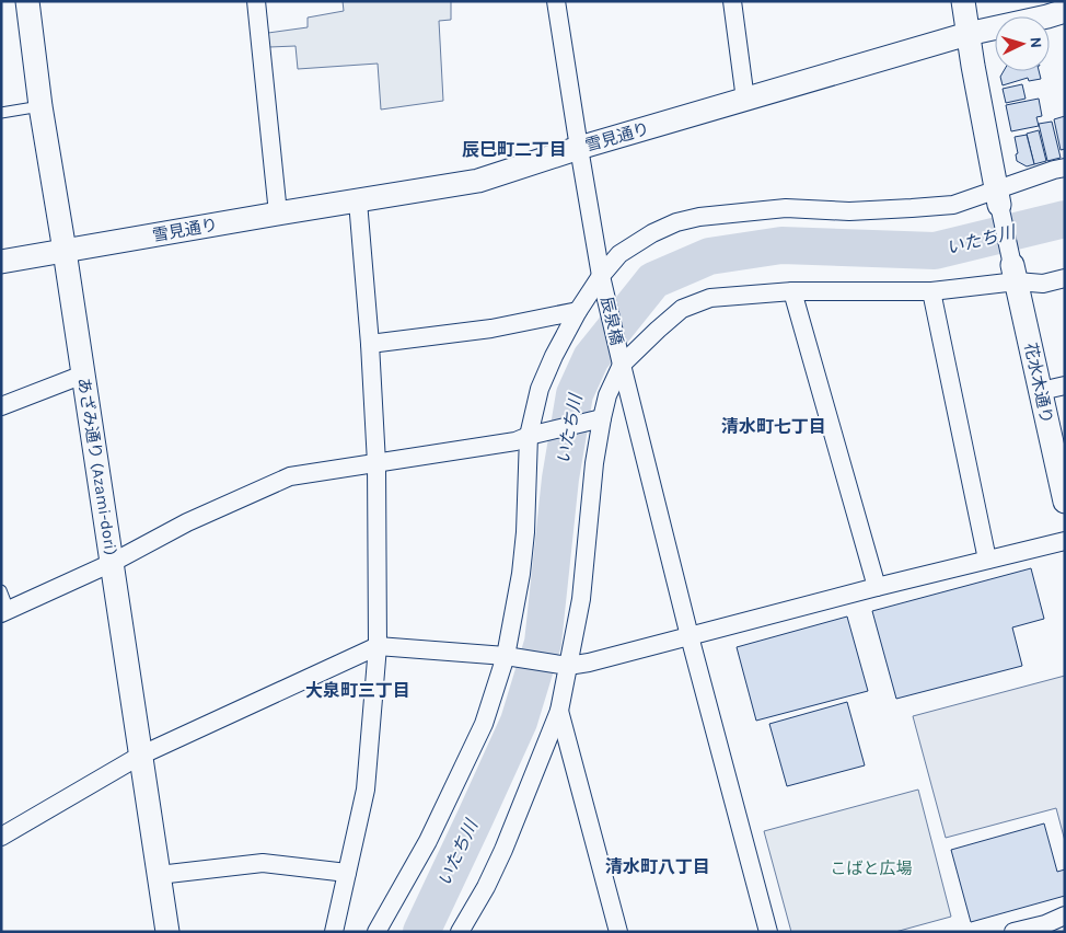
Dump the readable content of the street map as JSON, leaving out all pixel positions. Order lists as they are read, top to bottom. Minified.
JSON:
{"streets":{"street":["雪見通り","辰泉橋","花水木通り","あざみ通り (Azami-dori)"]},"crossings":[["雪見通り","辰泉橋"],["雪見通り","あざみ通り (Azami-dori)"]],"districts":["辰巳町二丁目","清水町七丁目","大泉町三丁目","清水町八丁目"],"water":["いたち川"],"parks":["こばと広場"],"north":"right"}
